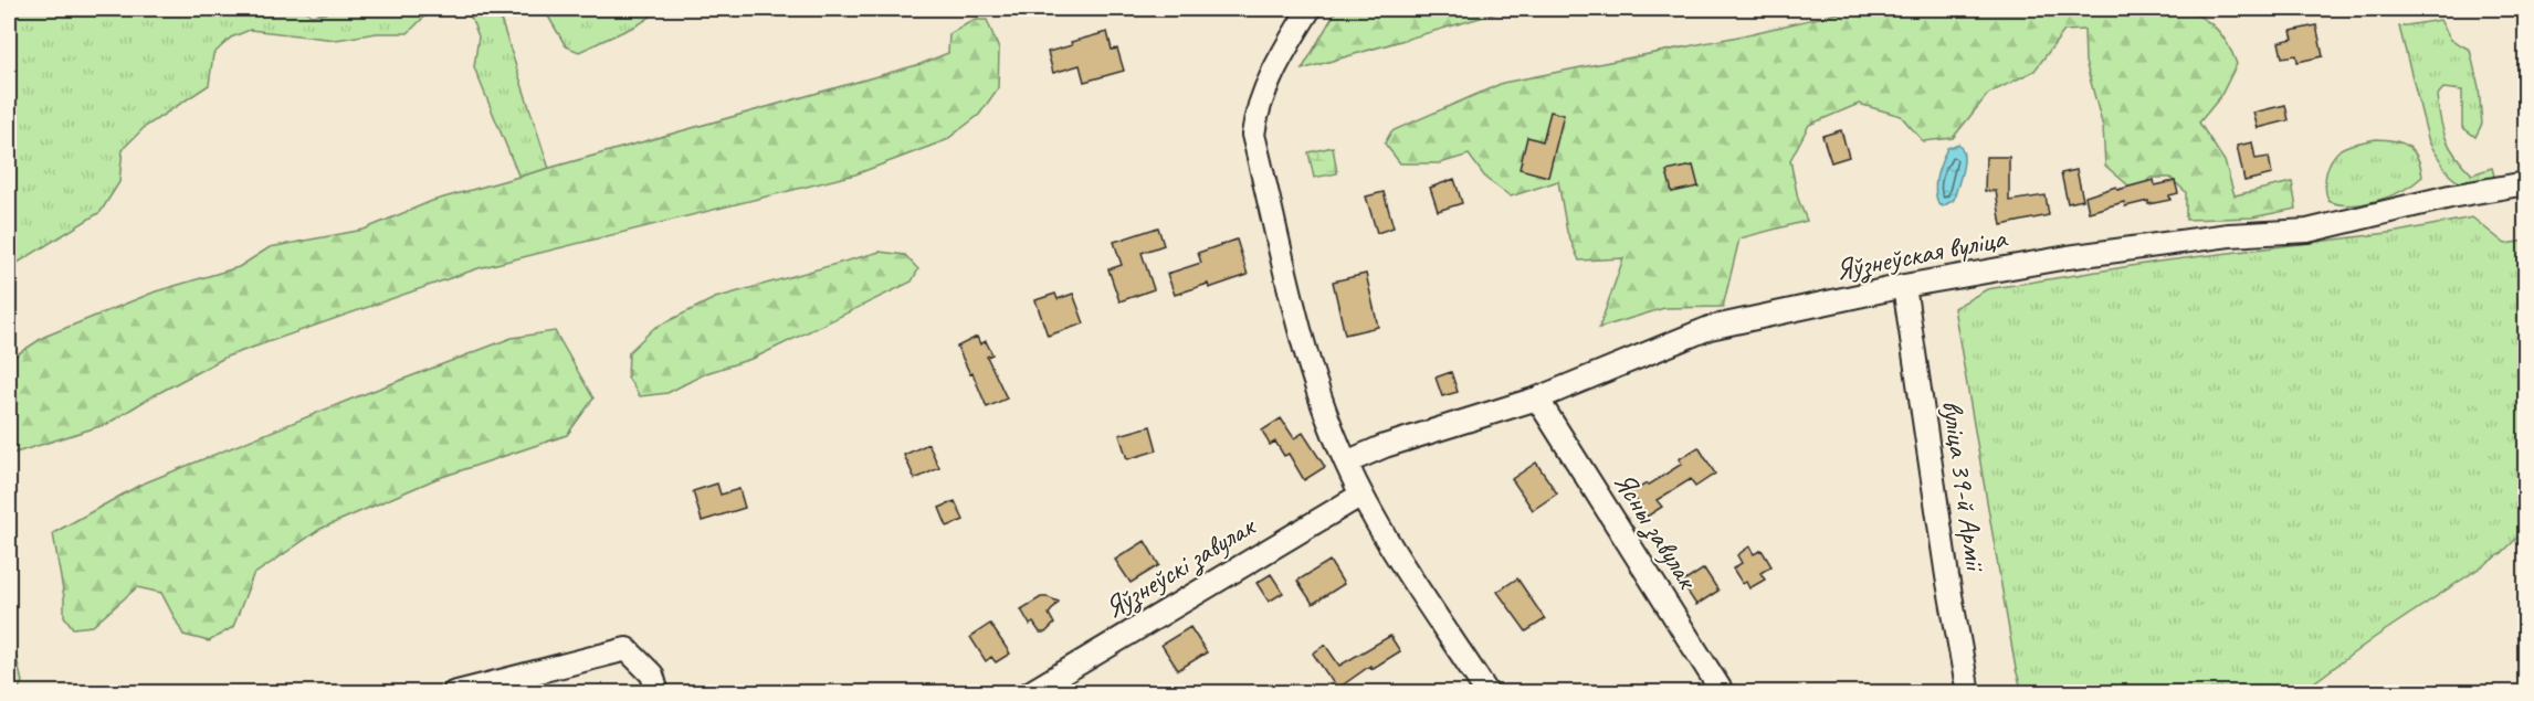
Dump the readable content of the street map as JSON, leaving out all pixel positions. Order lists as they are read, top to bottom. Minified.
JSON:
{"streets":{"street":["Яўзнеўская вуліца","вуліца 39-й Арміі","Ясны завулак","Яўзнеўскі завулак"]},"crossings":[["Яўзнеўская вуліца","вуліца 39-й Арміі"],["Яўзнеўская вуліца","Ясны завулак"]]}
